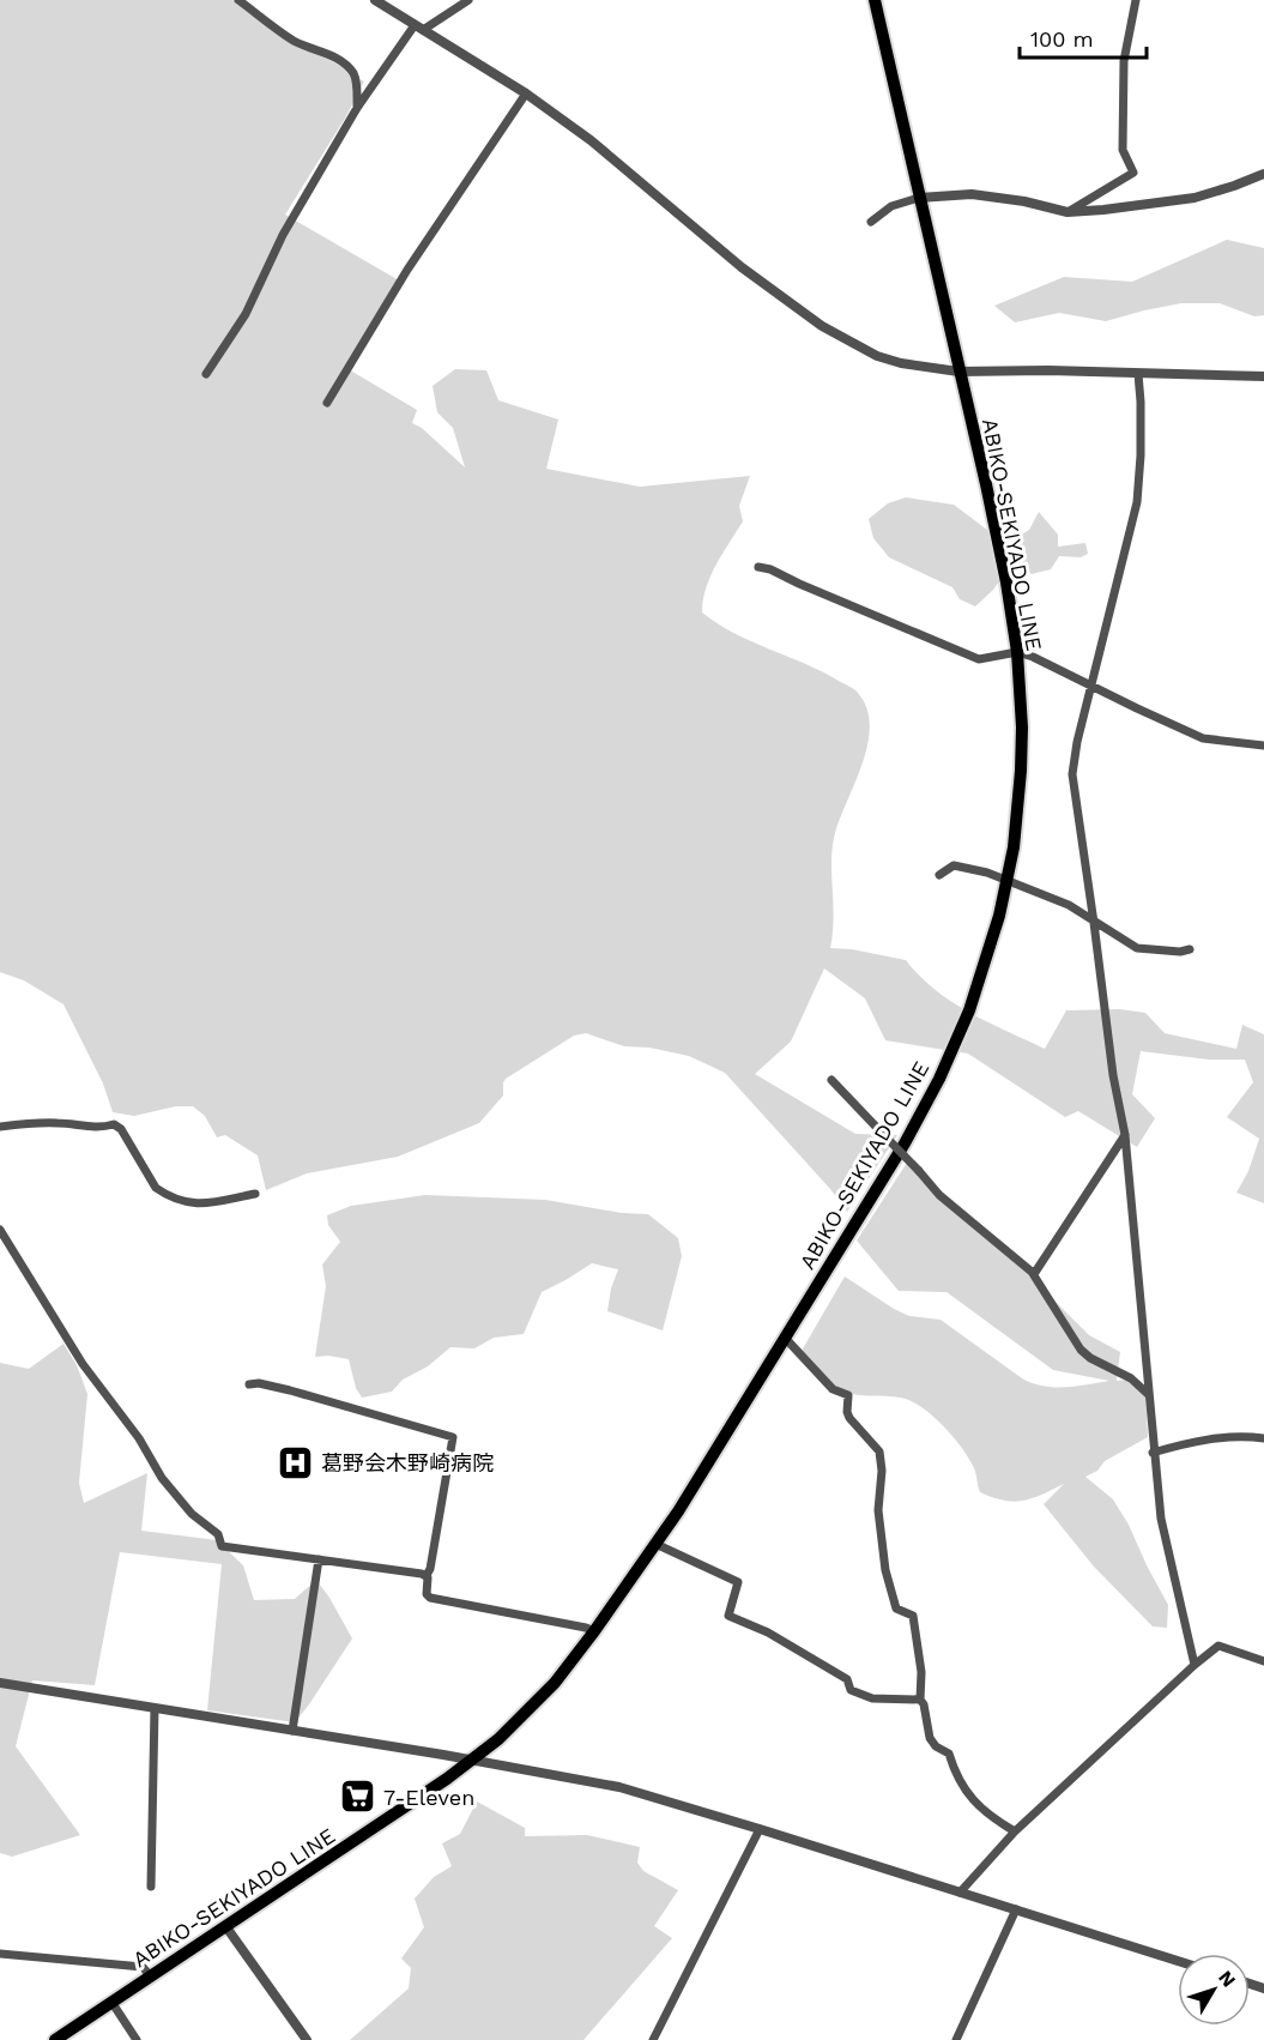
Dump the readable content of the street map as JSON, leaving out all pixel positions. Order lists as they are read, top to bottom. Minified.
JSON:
{"streets":{"main road":["ABIKO-SEKIYADO LINE"]},"places":{"hospital":["葛野会木野崎病院"],"supermarket":["7-Eleven"]},"scale_bar":"100 m","north":"top right"}
